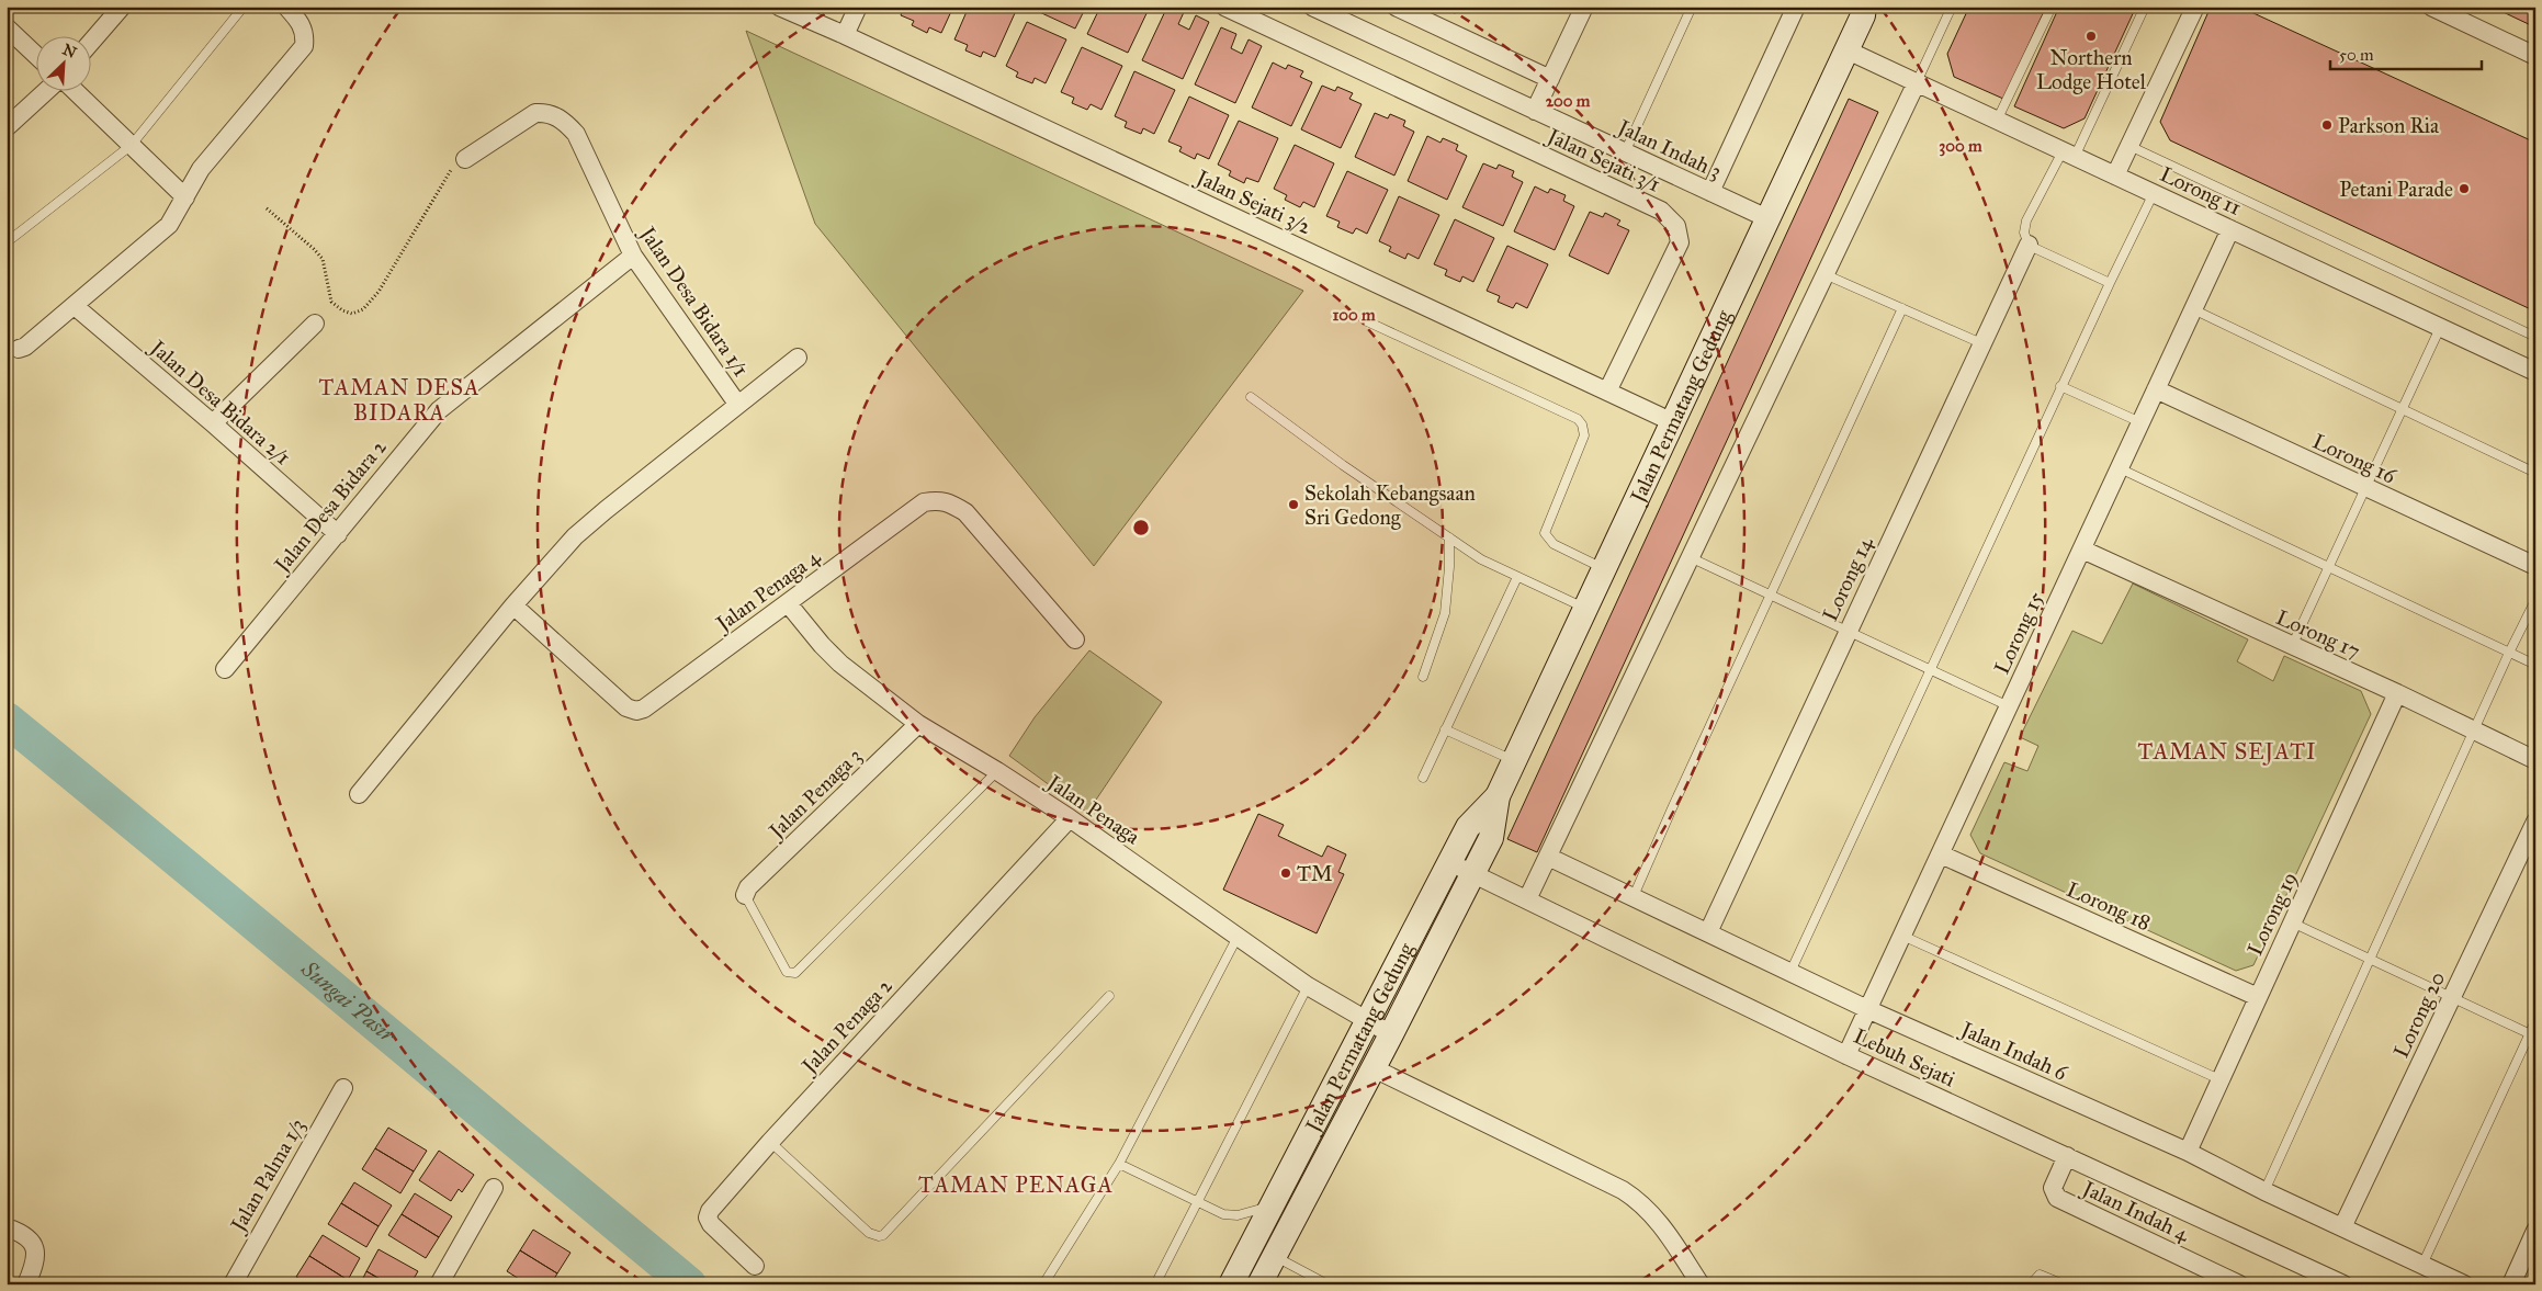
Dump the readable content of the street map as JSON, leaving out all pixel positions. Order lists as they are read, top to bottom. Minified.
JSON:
{"streets":{"main road":["Jalan Permatang Gedung"],"street":["Jalan Indah 3","Jalan Sejati 3/1","Lorong 11","Jalan Sejati 3/2","Jalan Desa Bidara 1/1","Jalan Desa Bidara 2/1","Lorong 16","Jalan Desa Bidara 2","Lorong 14","Jalan Penaga 4","Lorong 15","Lorong 17","Jalan Penaga 3","Jalan Penaga","Lorong 18","Lorong 19","Lorong 20","Jalan Penaga 2","Jalan Indah 6","Lebuh Sejati","Jalan Palma 1/3","Jalan Indah 4"]},"crossings":[["Jalan Indah 3","Jalan Permatang Gedung"],["Jalan Sejati 3/1","Jalan Sejati 3/2"],["Lorong 11","Jalan Permatang Gedung"],["Lorong 11","Lorong 15"],["Jalan Sejati 3/2","Jalan Permatang Gedung"],["Jalan Desa Bidara 1/1","Jalan Desa Bidara 2"],["Jalan Desa Bidara 2/1","Jalan Desa Bidara 2"],["Jalan Permatang Gedung","Jalan Penaga"],["Jalan Permatang Gedung","Lebuh Sejati"],["Lorong 16","Lorong 15"],["Lorong 14","Jalan Indah 6"],["Jalan Penaga 4","Jalan Penaga"],["Lorong 15","Lorong 17"],["Lorong 15","Lorong 18"],["Lorong 15","Jalan Indah 6"],["Lorong 15","Lebuh Sejati"],["Lorong 17","Lorong 19"],["Jalan Penaga 3","Jalan Penaga"],["Jalan Penaga","Jalan Penaga 2"],["Lorong 18","Lorong 19"],["Lorong 19","Jalan Indah 6"],["Lorong 20","Jalan Indah 6"],["Lebuh Sejati","Jalan Indah 4"]],"districts":["TAMAN DESA BIDARA","TAMAN SEJATI","TAMAN PENAGA"],"water":["Sungai Pasir"],"places":["Northern Lodge Hotel","Parkson Ria","Petani Parade","Sekolah Kebangsaan Sri Gedong","TM"],"scale_bar":"50 m","north":"top right","rings":["200 m","300 m","100 m"]}
